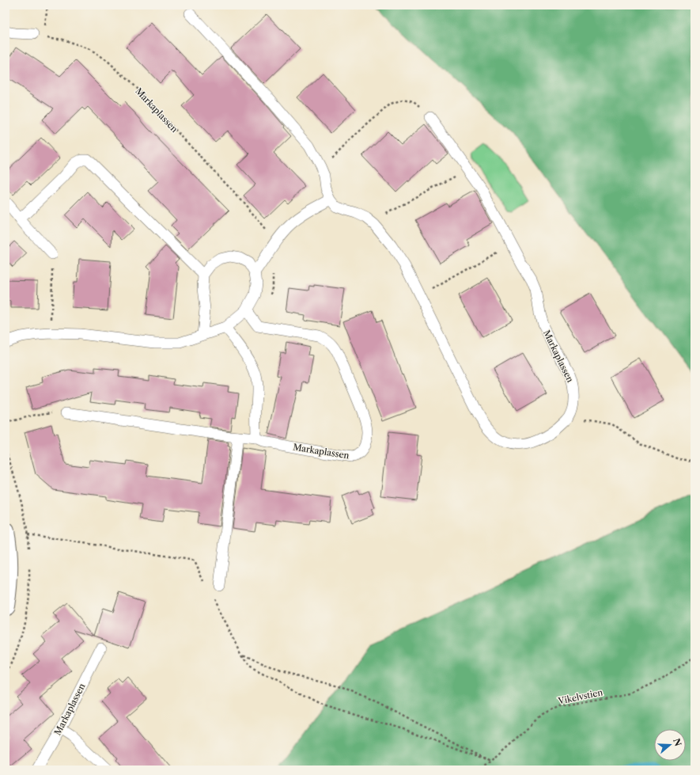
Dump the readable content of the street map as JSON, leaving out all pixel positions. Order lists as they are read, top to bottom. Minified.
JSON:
{"streets":{"lane":["Markaplassen"],"path":["Vikelvstien"]},"north":"right"}
